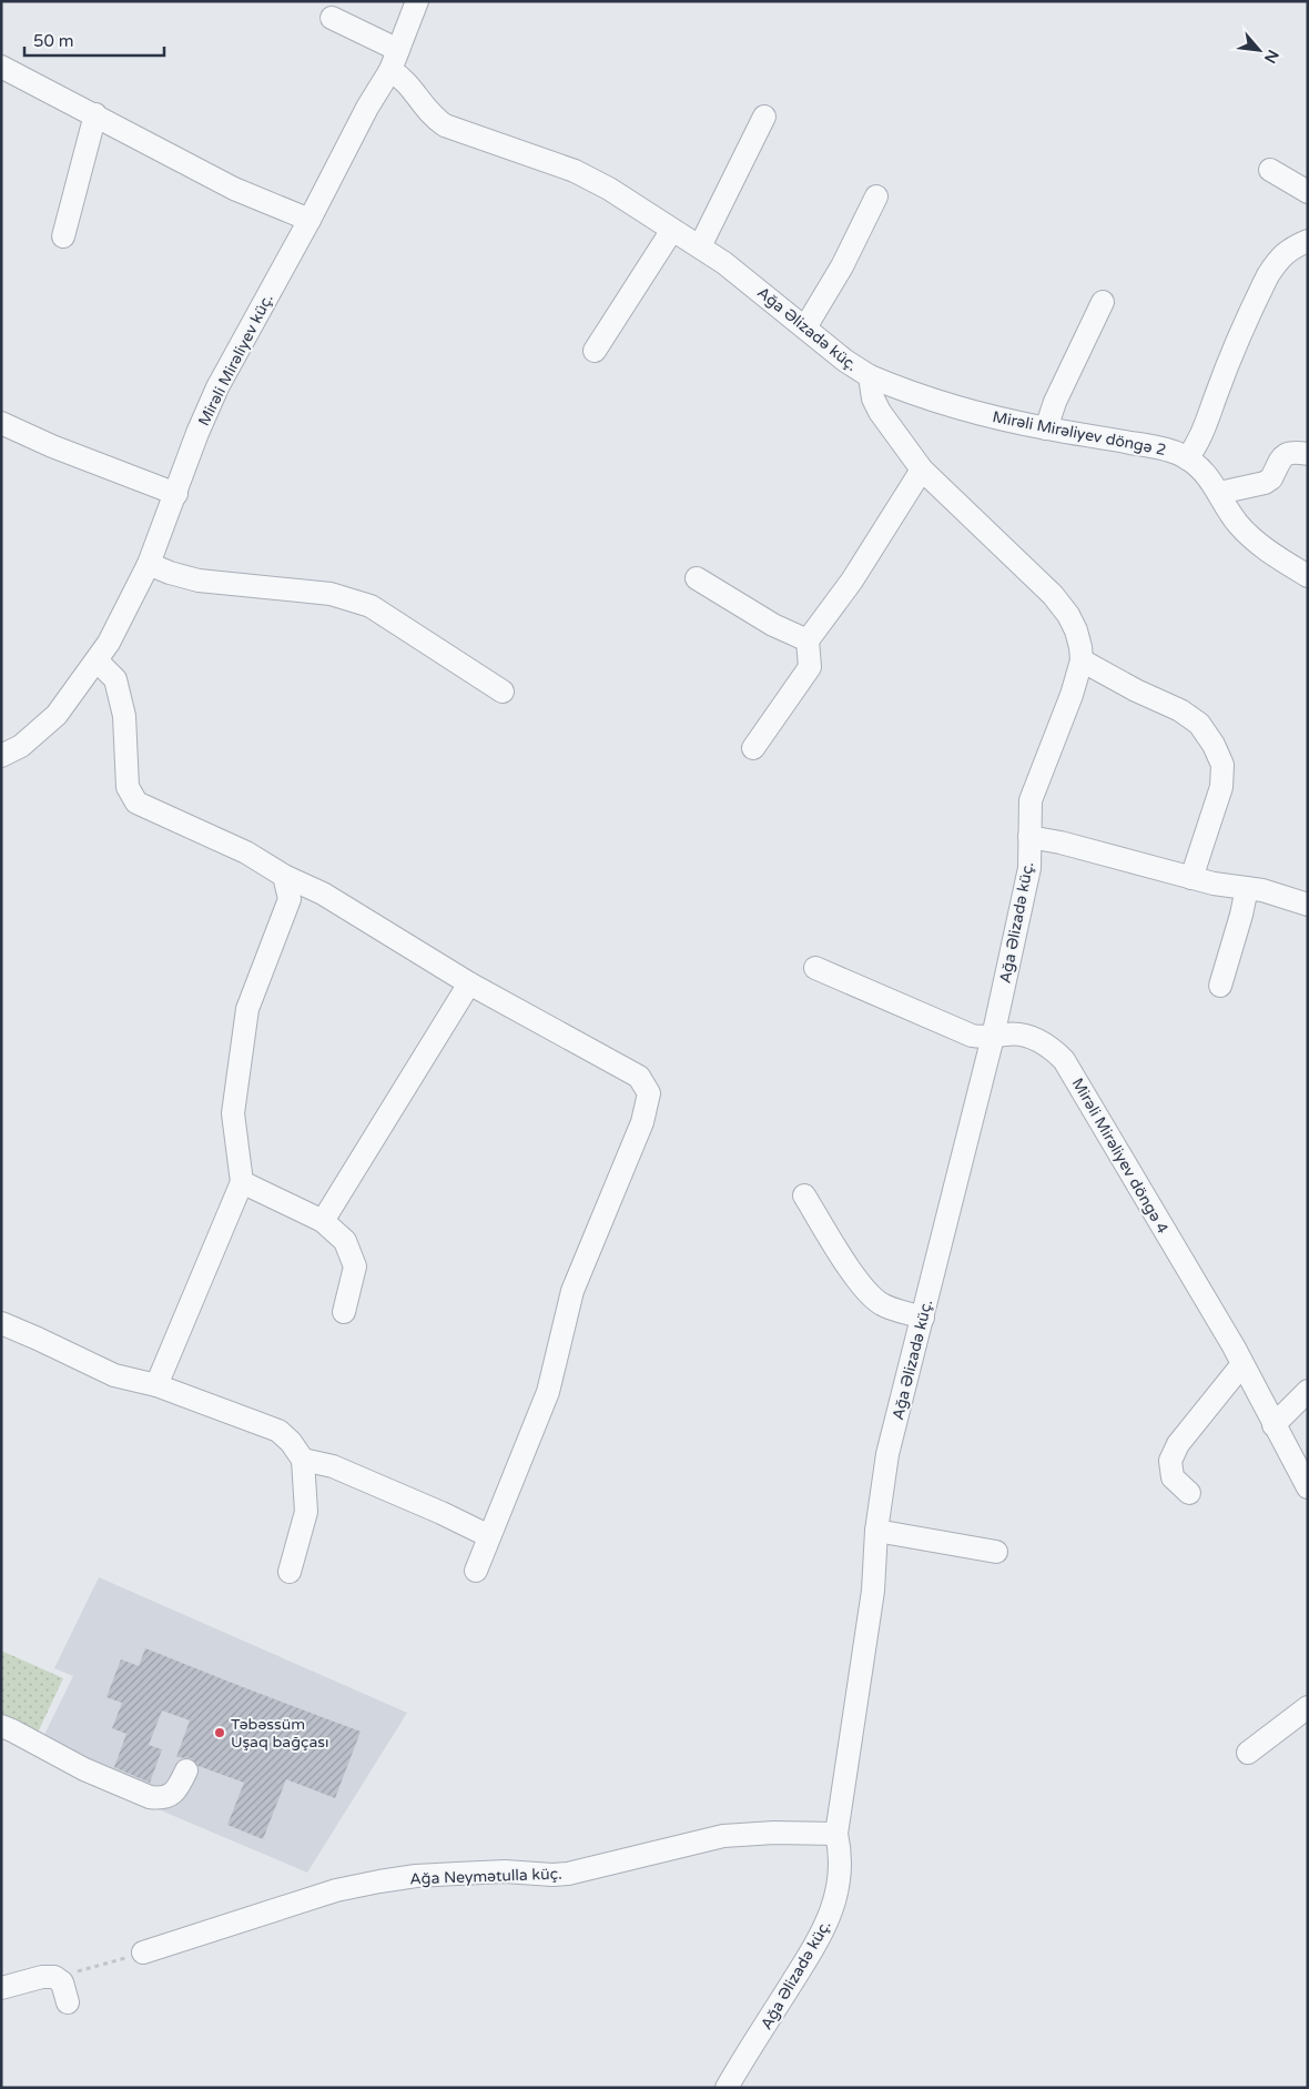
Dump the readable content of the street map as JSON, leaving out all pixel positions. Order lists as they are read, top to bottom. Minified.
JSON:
{"streets":{"street":["Ağa Əlizadə küç.","Mirəli Mirəliyev küç.","Mirəli Mirəliyev döngə 2","Mirəli Mirəliyev döngə 4","Ağa Neymətulla küç."]},"crossings":[["Ağa Əlizadə küç.","Mirəli Mirəliyev küç."],["Ağa Əlizadə küç.","Mirəli Mirəliyev döngə 2"],["Ağa Əlizadə küç.","Mirəli Mirəliyev döngə 4"],["Ağa Əlizadə küç.","Ağa Neymətulla küç."]],"places":["Təbəssüm Uşaq bağçası"],"scale_bar":"50 m","north":"bottom right"}
